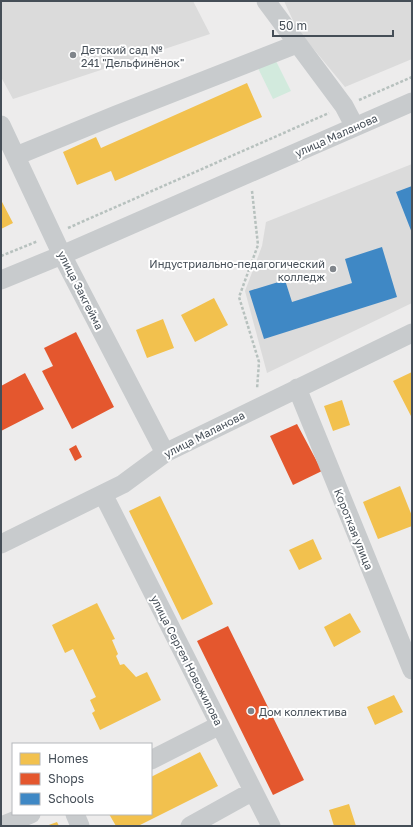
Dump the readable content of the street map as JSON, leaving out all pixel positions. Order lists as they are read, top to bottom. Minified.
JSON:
{"streets":{"street":["улица Маланова","улица Закгейма","Короткая улица","улица Сергея Новожилова"]},"crossings":[["улица Маланова","улица Закгейма"],["улица Маланова","Короткая улица"],["улица Маланова","улица Сергея Новожилова"]],"places":["Детский сад № 241 \"Дельфинёнок\"","Индустриально-педагогический колледж","Дом коллектива"],"legend":["Homes","Shops","Schools"],"scale_bar":"50 m"}
